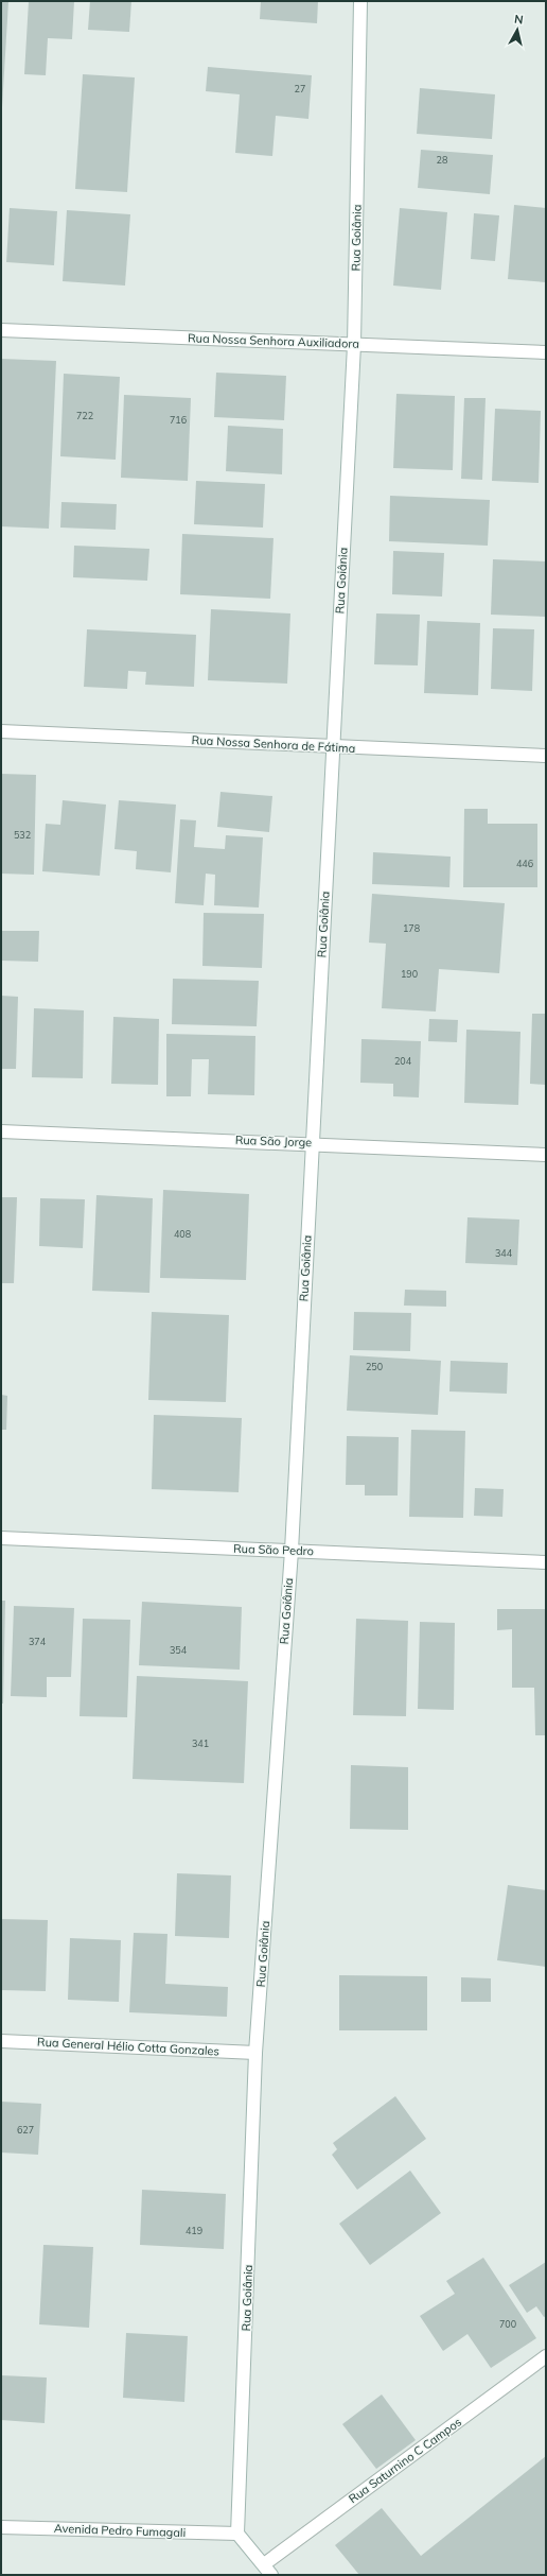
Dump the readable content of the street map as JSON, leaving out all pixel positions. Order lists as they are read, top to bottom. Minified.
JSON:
{"streets":{"street":["Rua Goiânia","Rua Nossa Senhora Auxiliadora","Rua Nossa Senhora de Fátima","Rua São Jorge","Rua São Pedro","Rua General Hélio Cotta Gonzales","Rua Saturnino C Campos","Avenida Pedro Fumagali"]},"crossings":[["Rua Goiânia","Rua Nossa Senhora Auxiliadora"],["Rua Goiânia","Rua Nossa Senhora de Fátima"],["Rua Goiânia","Rua São Jorge"],["Rua Goiânia","Rua São Pedro"],["Rua Goiânia","Rua General Hélio Cotta Gonzales"],["Rua Goiânia","Avenida Pedro Fumagali"]],"house_numbers":["27","28","722","716","532","446","178","190","204","408","344","250","374","354","341","627","419","700"],"north":"top"}
